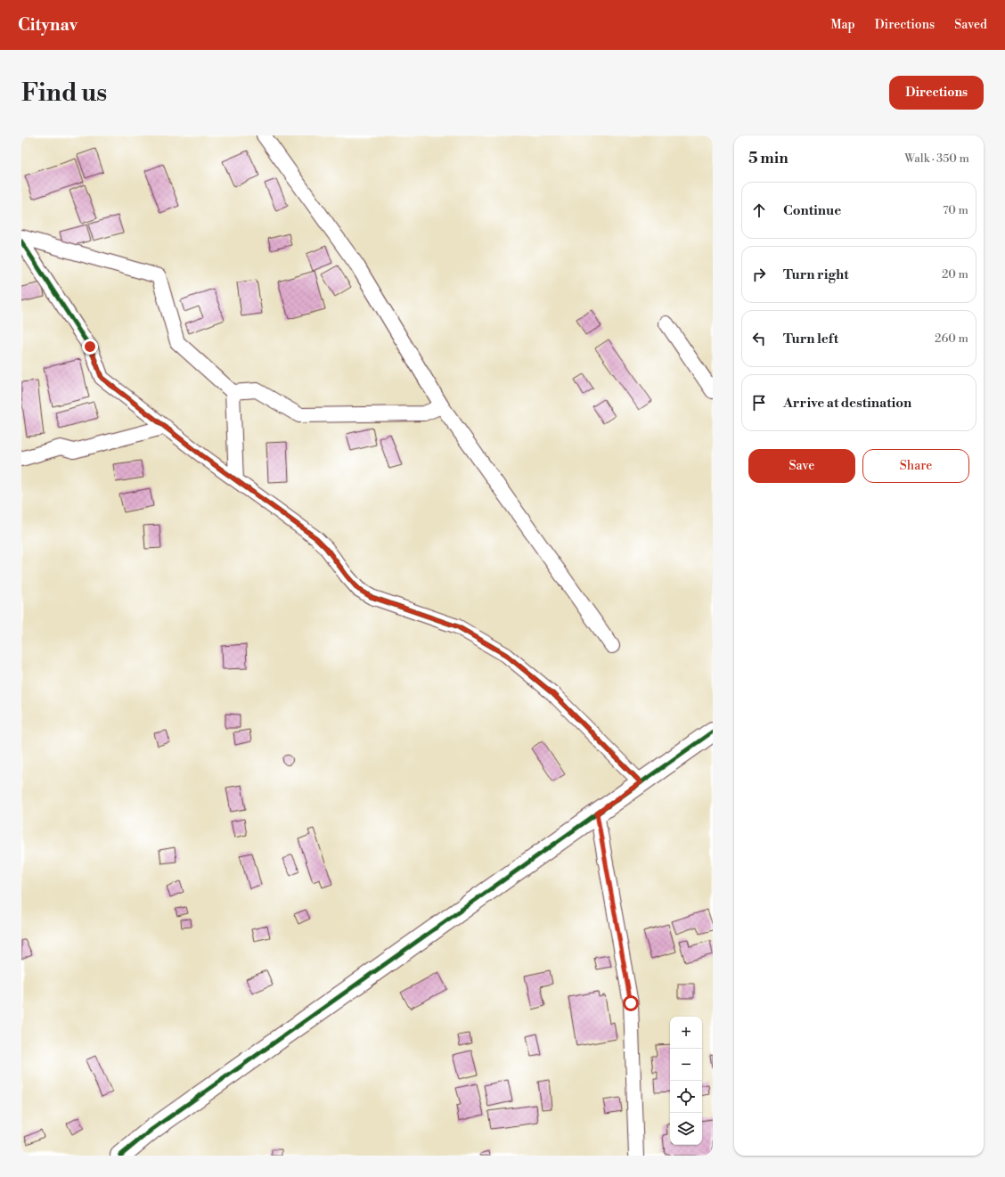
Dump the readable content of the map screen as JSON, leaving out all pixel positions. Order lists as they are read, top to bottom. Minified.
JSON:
{"page":{"header":"Citynav","nav":["Map","Directions","Saved"],"buttons":["Directions",["Save","Share"]],"title":"Find us","heading":["5 min","Walk · 350 m"],"list":[["Continue","70 m"],["Turn right","20 m"],["Turn left","260 m"],"Arrive at destination"],"map_buttons":["+","−"]}}
